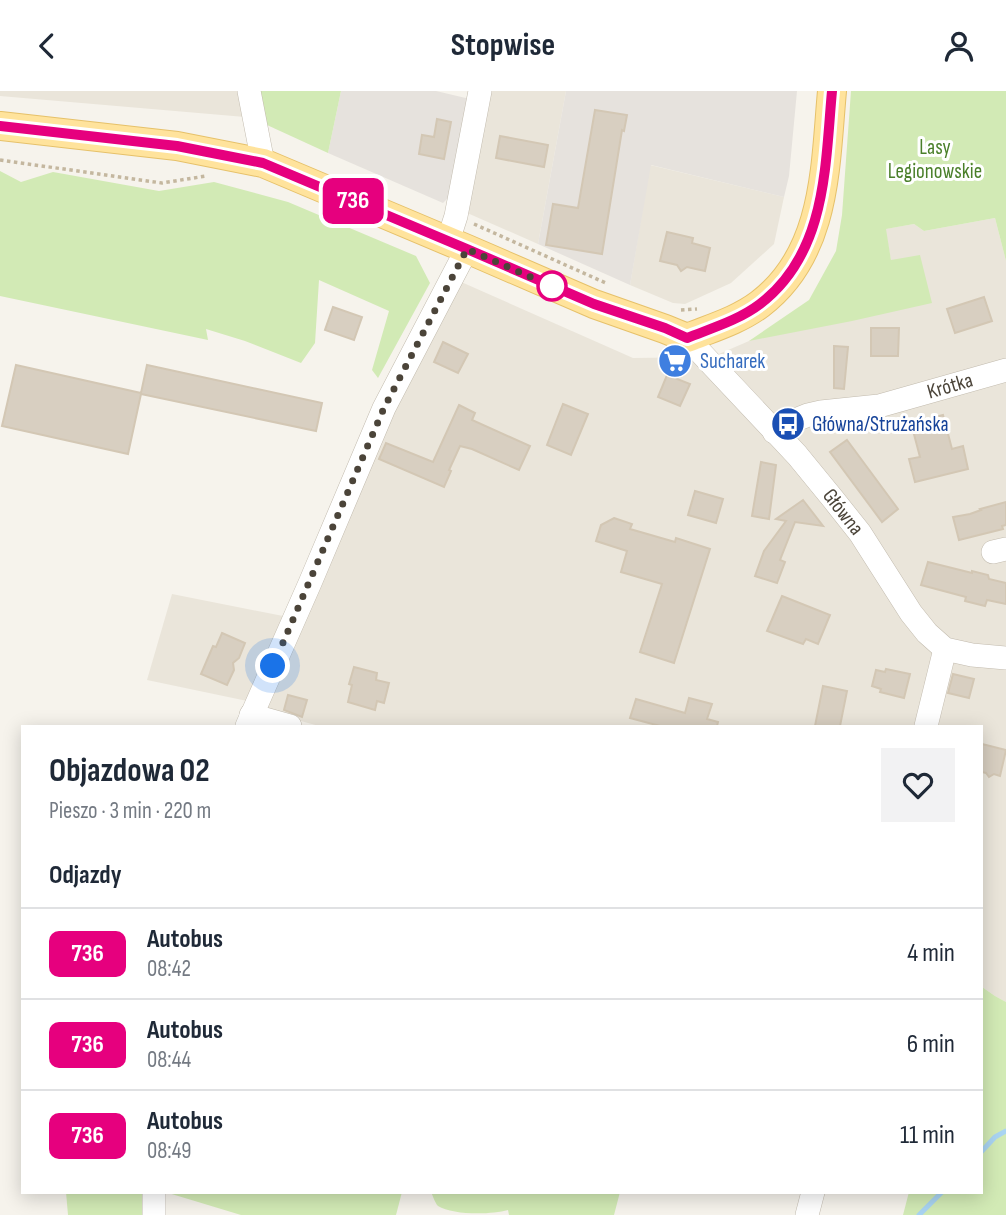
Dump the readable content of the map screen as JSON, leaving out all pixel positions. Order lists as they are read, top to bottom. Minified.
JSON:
{"streets":{"street":["Krótka","Główna"]},"crossings":[["Krótka","Główna"]],"parks":["Lasy Legionowskie"],"places":{"supermarket":["Sucharek"],"bus stop":["Główna/Strużańska"]},"lines":["bus line 736"],"page":{"header":"Stopwise","on_map":"736","heading":[["Objazdowa 02","Pieszo · 3 min · 220 m"],"Odjazdy"],"list":[{"mark":"736","name":"Autobus","note":"08:42","value":"4 min"},{"mark":"736","name":"Autobus","note":"08:44","value":"6 min"},{"mark":"736","name":"Autobus","note":"08:49","value":"11 min"}]}}
